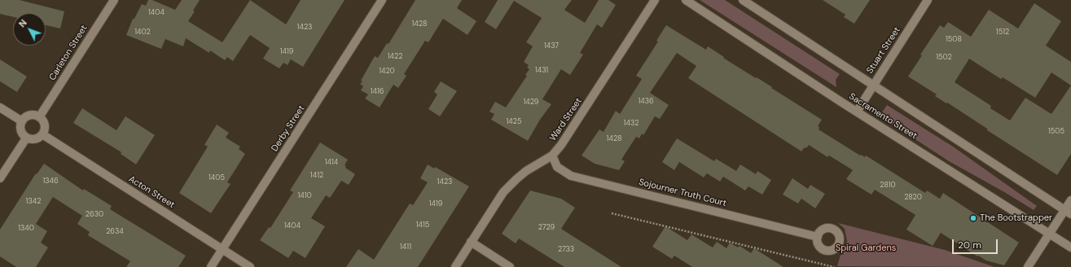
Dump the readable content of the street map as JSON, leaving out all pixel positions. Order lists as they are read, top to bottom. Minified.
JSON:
{"streets":{"street":["Stuart Street","Carleton Street","Sacramento Street","Ward Street","Derby Street","Acton Street","Sojourner Truth Court"]},"crossings":[["Stuart Street","Sacramento Street"],["Carleton Street","Acton Street"],["Ward Street","Sojourner Truth Court"],["Derby Street","Acton Street"]],"parks":["Spiral Gardens"],"places":["The Bootstrapper"],"house_numbers":["1404","1428","1423","1402","1512","1508","1437","1419","1422","1502","1431","1420","1416","1436","1429","1425","1432","1505","1428","1414","1412","1405","1346","1423","2810","1410","2820","1342","1419","2630","1415","1404","2729","1340","2634","1411","2733"],"scale_bar":"20 m","north":"top left"}
